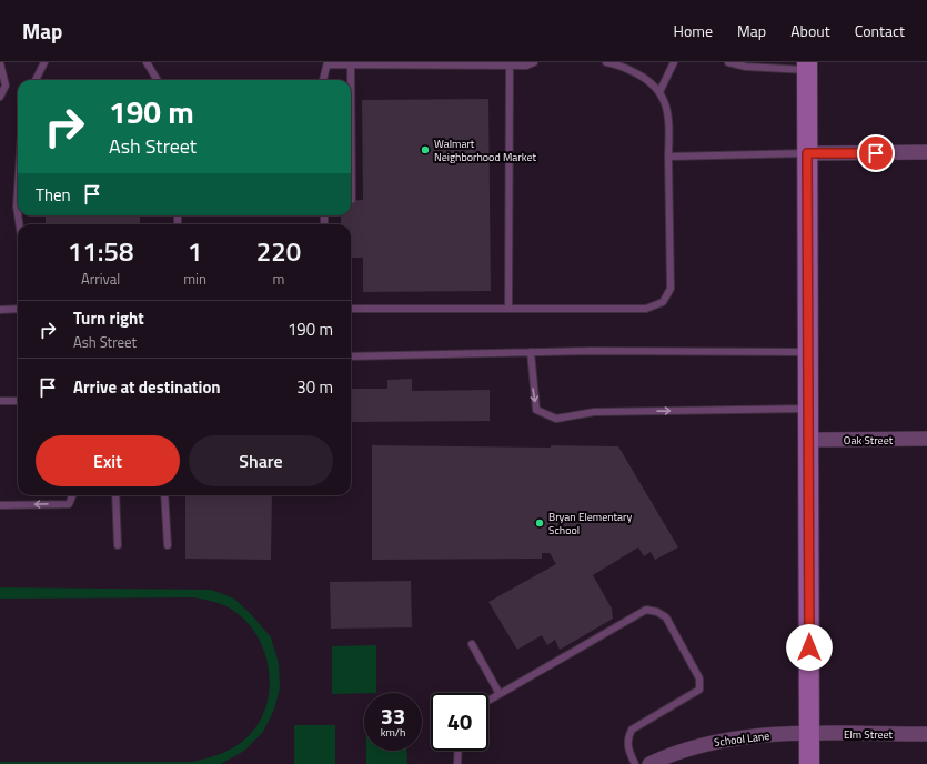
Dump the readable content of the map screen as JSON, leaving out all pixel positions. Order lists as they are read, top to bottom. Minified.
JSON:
{"streets":{"street":["Oak Street","Elm Street","School Lane"]},"crossings":[["Elm Street","School Lane"]],"places":["Walmart Neighborhood Market","Bryan Elementary School"],"page":{"header":"Map","nav":["Home","Map","About","Contact"],"turn":["190 m","Ash Street"],"then":"Then","eta":["11:58","Arrival","1","min","220","m"],"list":[{"name":"Turn right","note":"Ash Street","value":"190 m"},{"name":"Arrive at destination","value":"30 m"}],"buttons":["Exit","Share"],"speed":"33 km/h","limit":"40"}}
